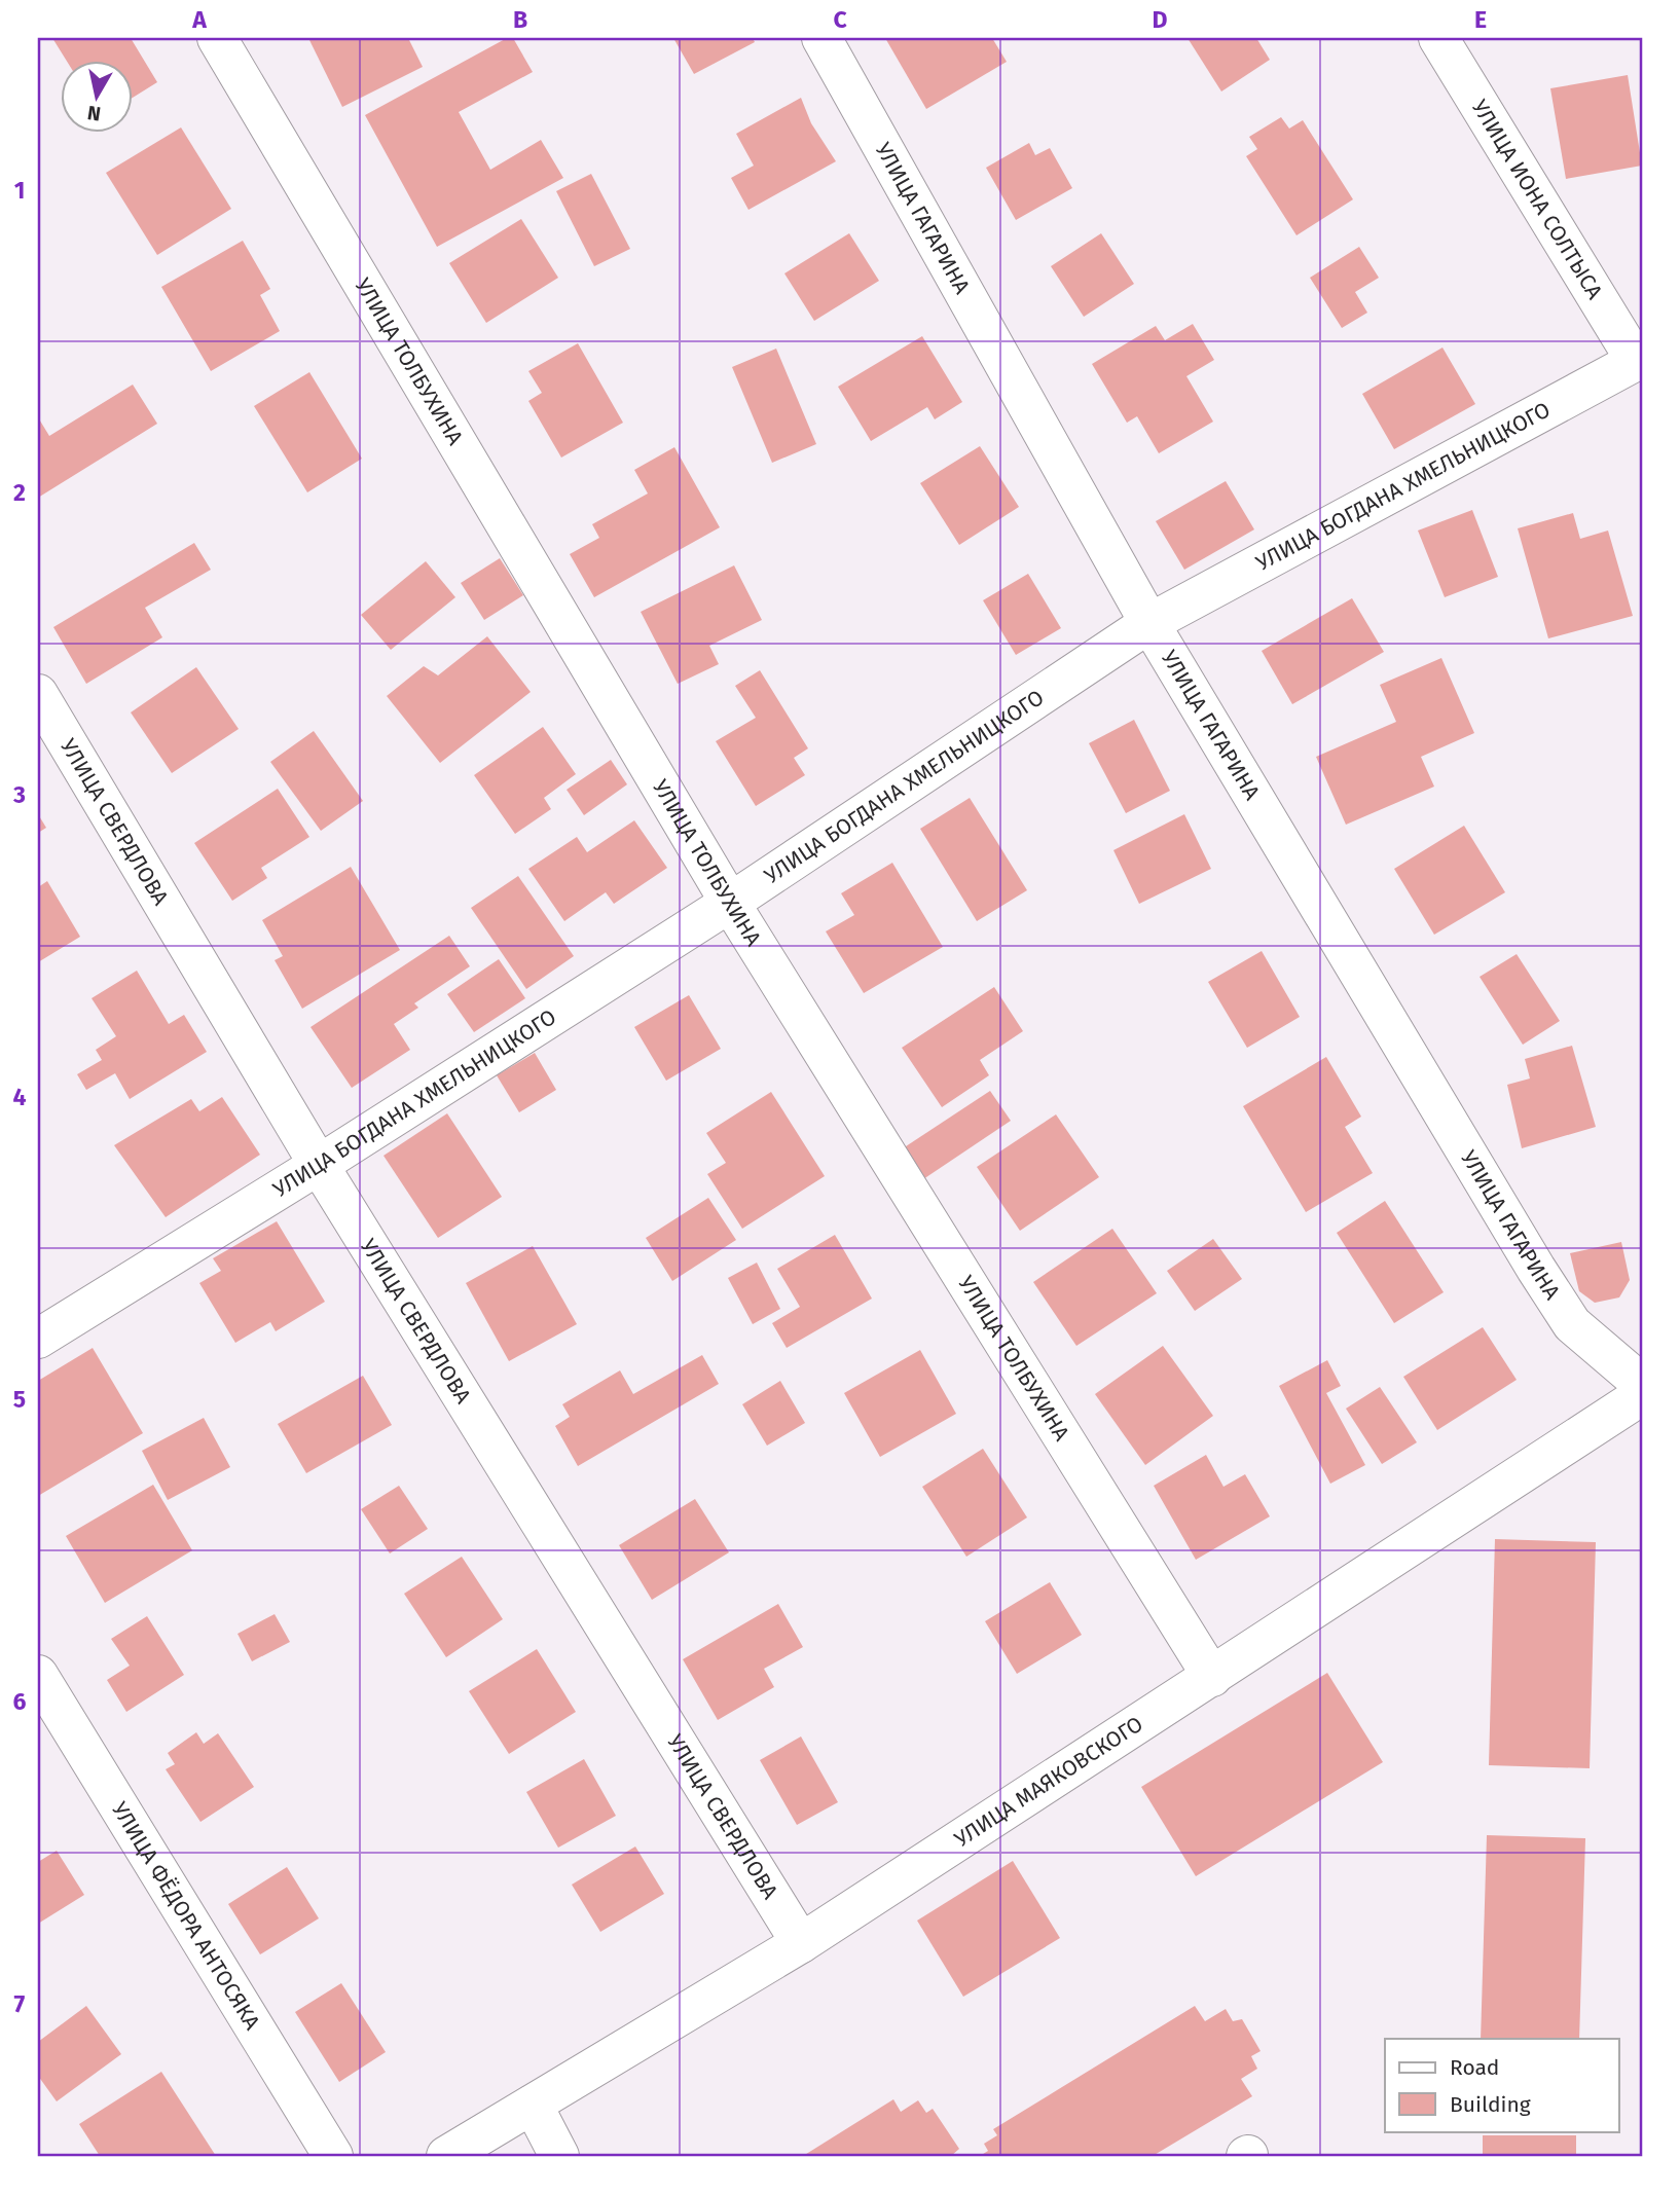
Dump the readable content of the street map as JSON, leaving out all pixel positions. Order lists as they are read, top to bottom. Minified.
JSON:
{"streets":{"street":["УЛИЦА ИОНА СОЛТЫСА","УЛИЦА ГАГАРИНА","УЛИЦА ТОЛБУХИНА","УЛИЦА БОГДАНА ХМЕЛЬНИЦКОГО","УЛИЦА СВЕРДЛОВА","УЛИЦА МАЯКОВСКОГО","УЛИЦА ФЁДОРА АНТОСЯКА"]},"crossings":[["УЛИЦА ИОНА СОЛТЫСА","УЛИЦА БОГДАНА ХМЕЛЬНИЦКОГО"],["УЛИЦА ГАГАРИНА","УЛИЦА БОГДАНА ХМЕЛЬНИЦКОГО"],["УЛИЦА ТОЛБУХИНА","УЛИЦА БОГДАНА ХМЕЛЬНИЦКОГО"],["УЛИЦА ТОЛБУХИНА","УЛИЦА МАЯКОВСКОГО"],["УЛИЦА БОГДАНА ХМЕЛЬНИЦКОГО","УЛИЦА СВЕРДЛОВА"],["УЛИЦА СВЕРДЛОВА","УЛИЦА МАЯКОВСКОГО"]],"legend":["Road","Building"],"north":"bottom","grid":{"columns":["A","B","C","D","E"],"rows":["1","2","3","4","5","6","7"]}}
